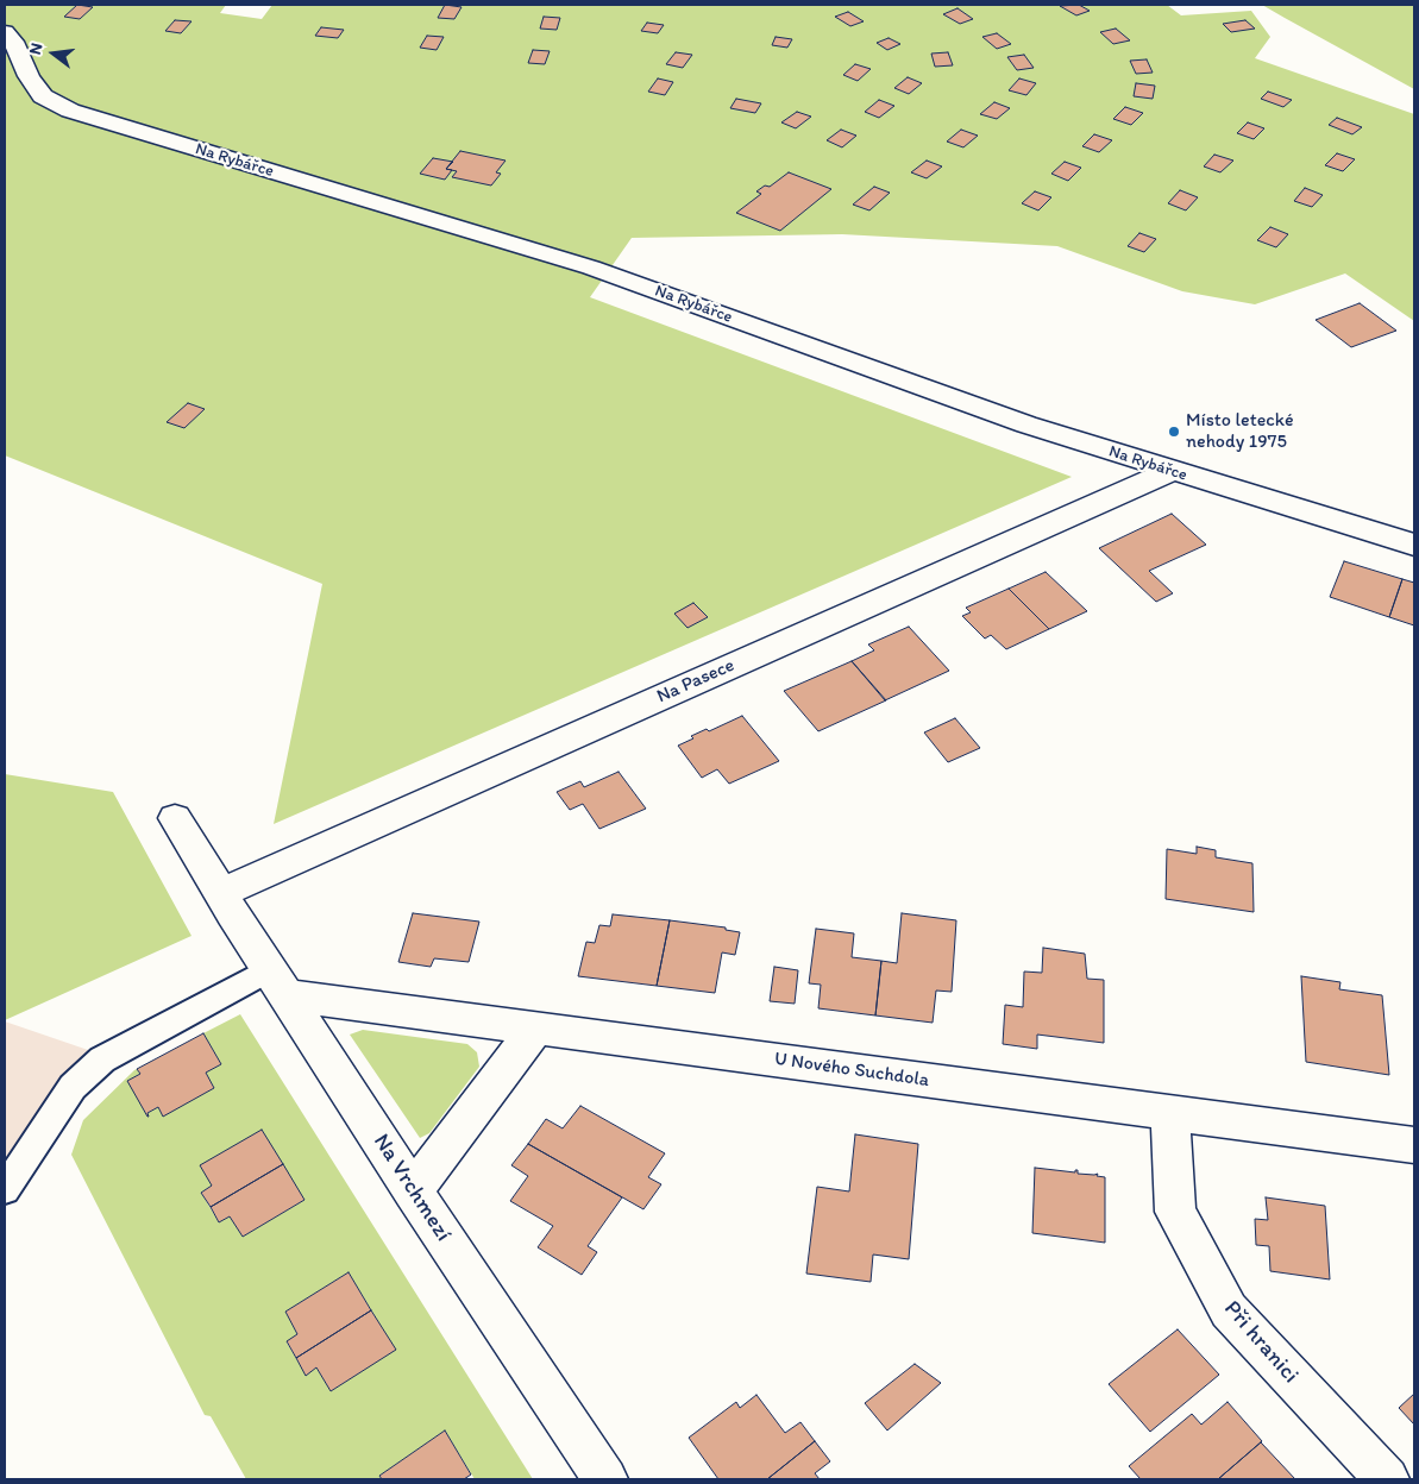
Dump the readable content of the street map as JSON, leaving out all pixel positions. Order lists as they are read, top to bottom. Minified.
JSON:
{"streets":{"street":["Na Rybářce","Na Pasece","U Nového Suchdola","Na Vrchmezí","Při hranici"]},"crossings":[["Na Rybářce","Na Pasece"],["Na Pasece","Na Vrchmezí"],["U Nového Suchdola","Na Vrchmezí"],["U Nového Suchdola","Při hranici"]],"places":["Místo letecké nehody 1975"],"north":"left"}
